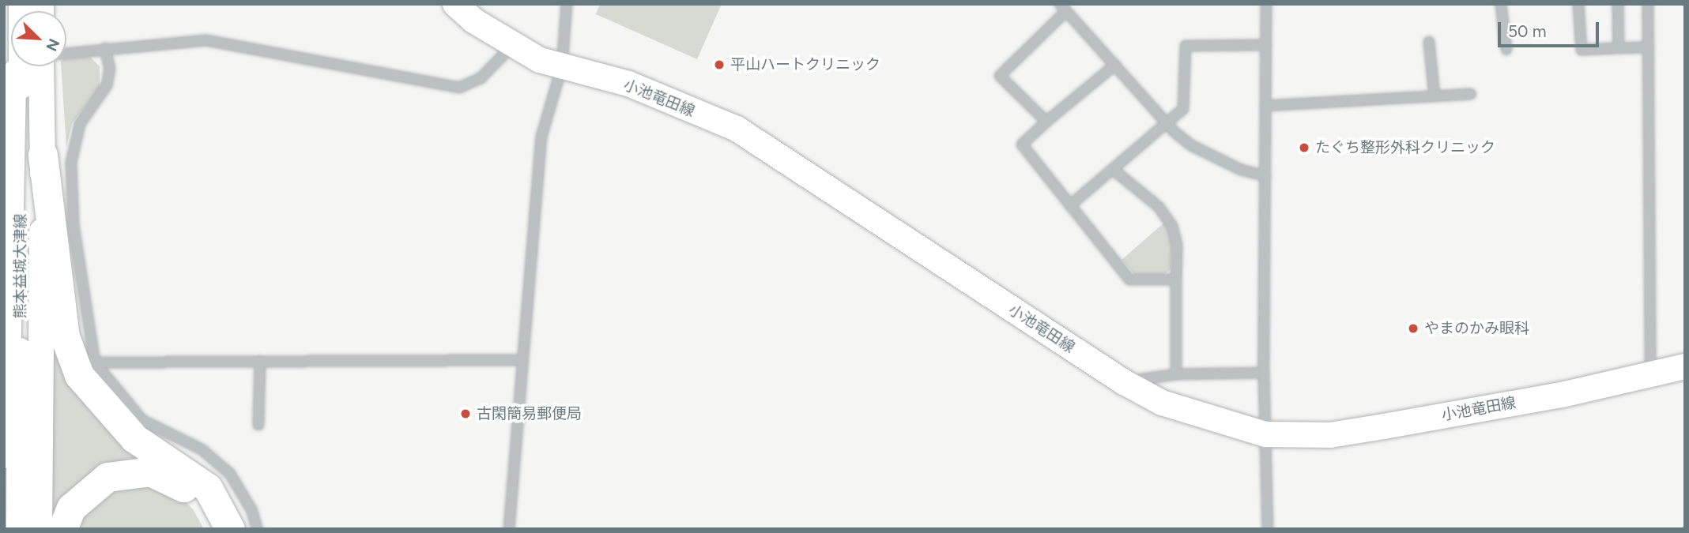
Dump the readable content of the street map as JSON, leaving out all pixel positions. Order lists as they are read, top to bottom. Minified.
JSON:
{"streets":{"main road":["小池竜田線","熊本益城大津線"]},"places":["平山ハートクリニック","たぐち整形外科クリニック","やまのかみ眼科","古閑簡易郵便局"],"scale_bar":"50 m","north":"bottom right"}
